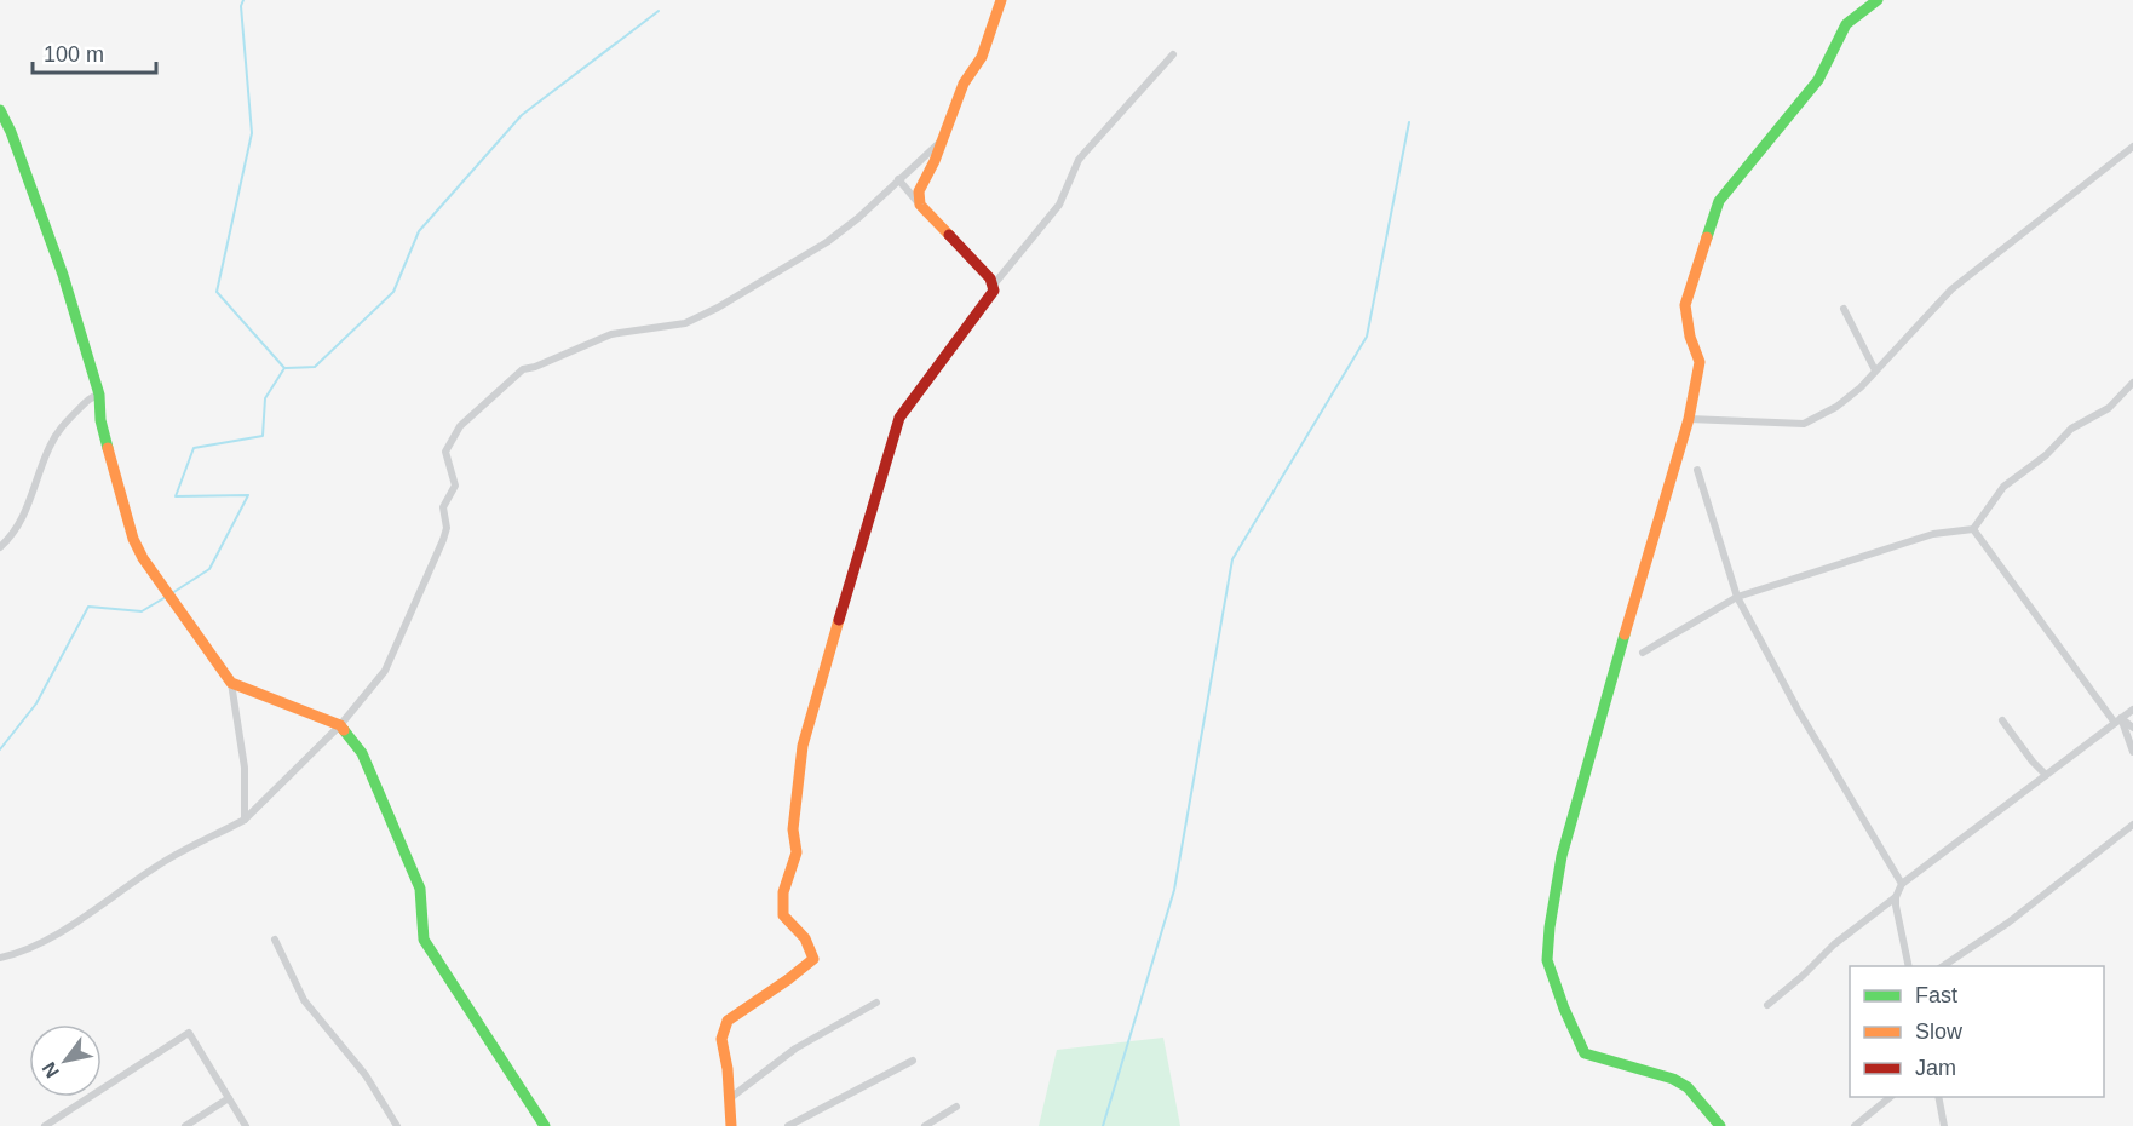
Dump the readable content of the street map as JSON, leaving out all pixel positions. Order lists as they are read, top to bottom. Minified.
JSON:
{"legend":["Fast","Slow","Jam"],"scale_bar":"100 m","north":"bottom left"}
